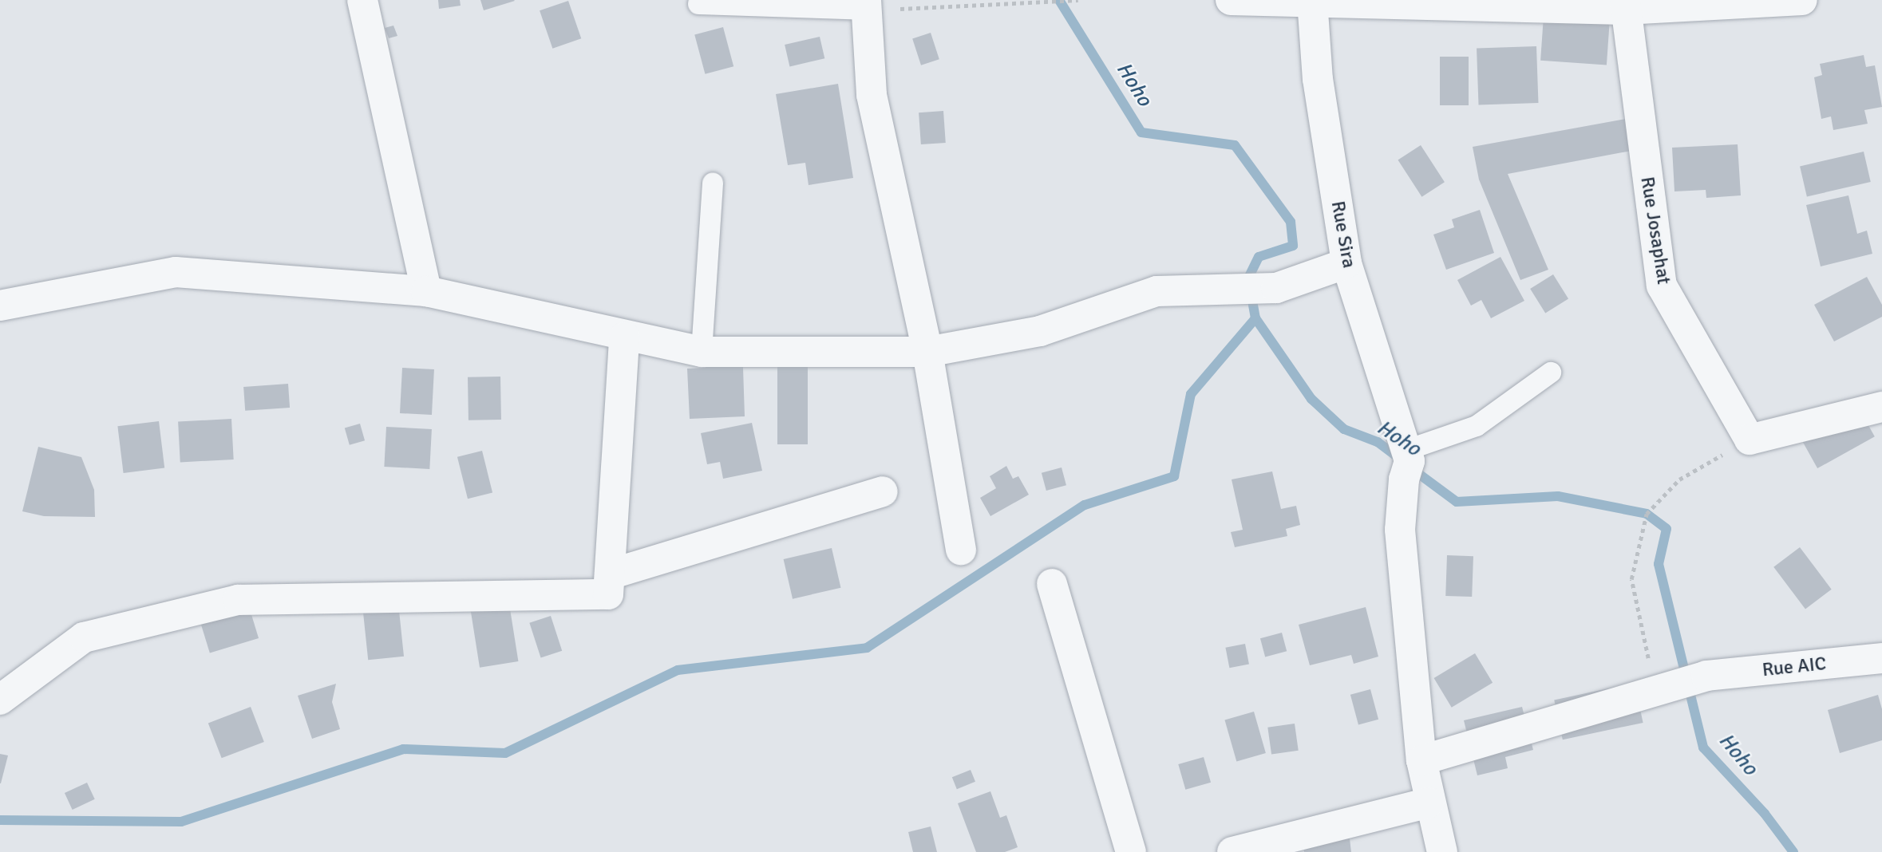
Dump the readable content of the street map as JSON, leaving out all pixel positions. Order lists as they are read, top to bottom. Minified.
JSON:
{"streets":{"street":["Rue Josaphat","Rue Sira","Rue AIC"]},"water":["Hoho"]}
